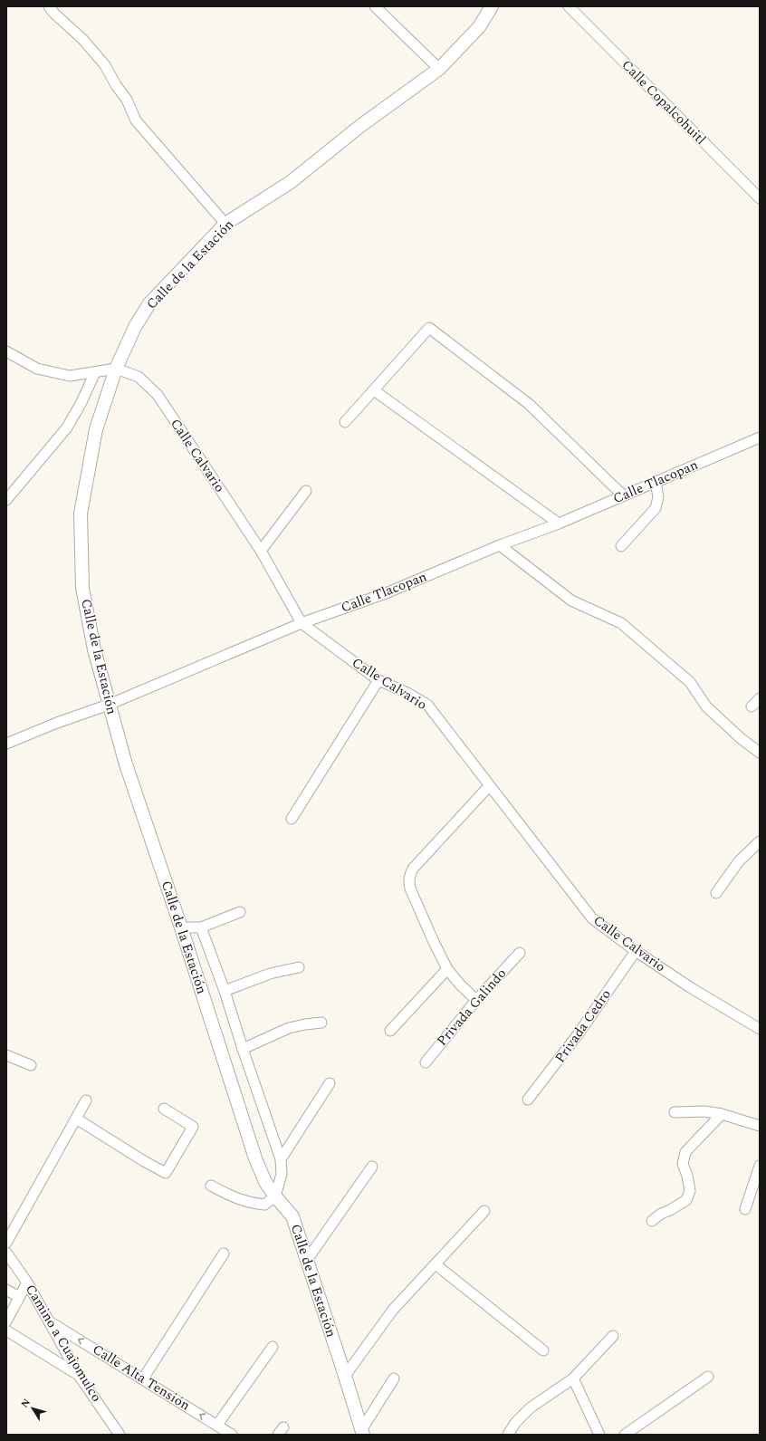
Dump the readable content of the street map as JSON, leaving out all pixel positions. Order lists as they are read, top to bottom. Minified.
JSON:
{"streets":{"street":["Calle Copalcohuitl","Calle de la Estación","Calle Calvario","Calle Tlacopan","Privada Galindo","Privada Cedro","Camino a Cuajomulco","Calle Alta Tensión"]},"crossings":[["Calle de la Estación","Calle Calvario"],["Calle de la Estación","Calle Tlacopan"],["Calle Calvario","Calle Tlacopan"],["Calle Calvario","Privada Cedro"],["Camino a Cuajomulco","Calle Alta Tensión"]],"one_way":["Calle Alta Tensión"],"north":"top left"}
